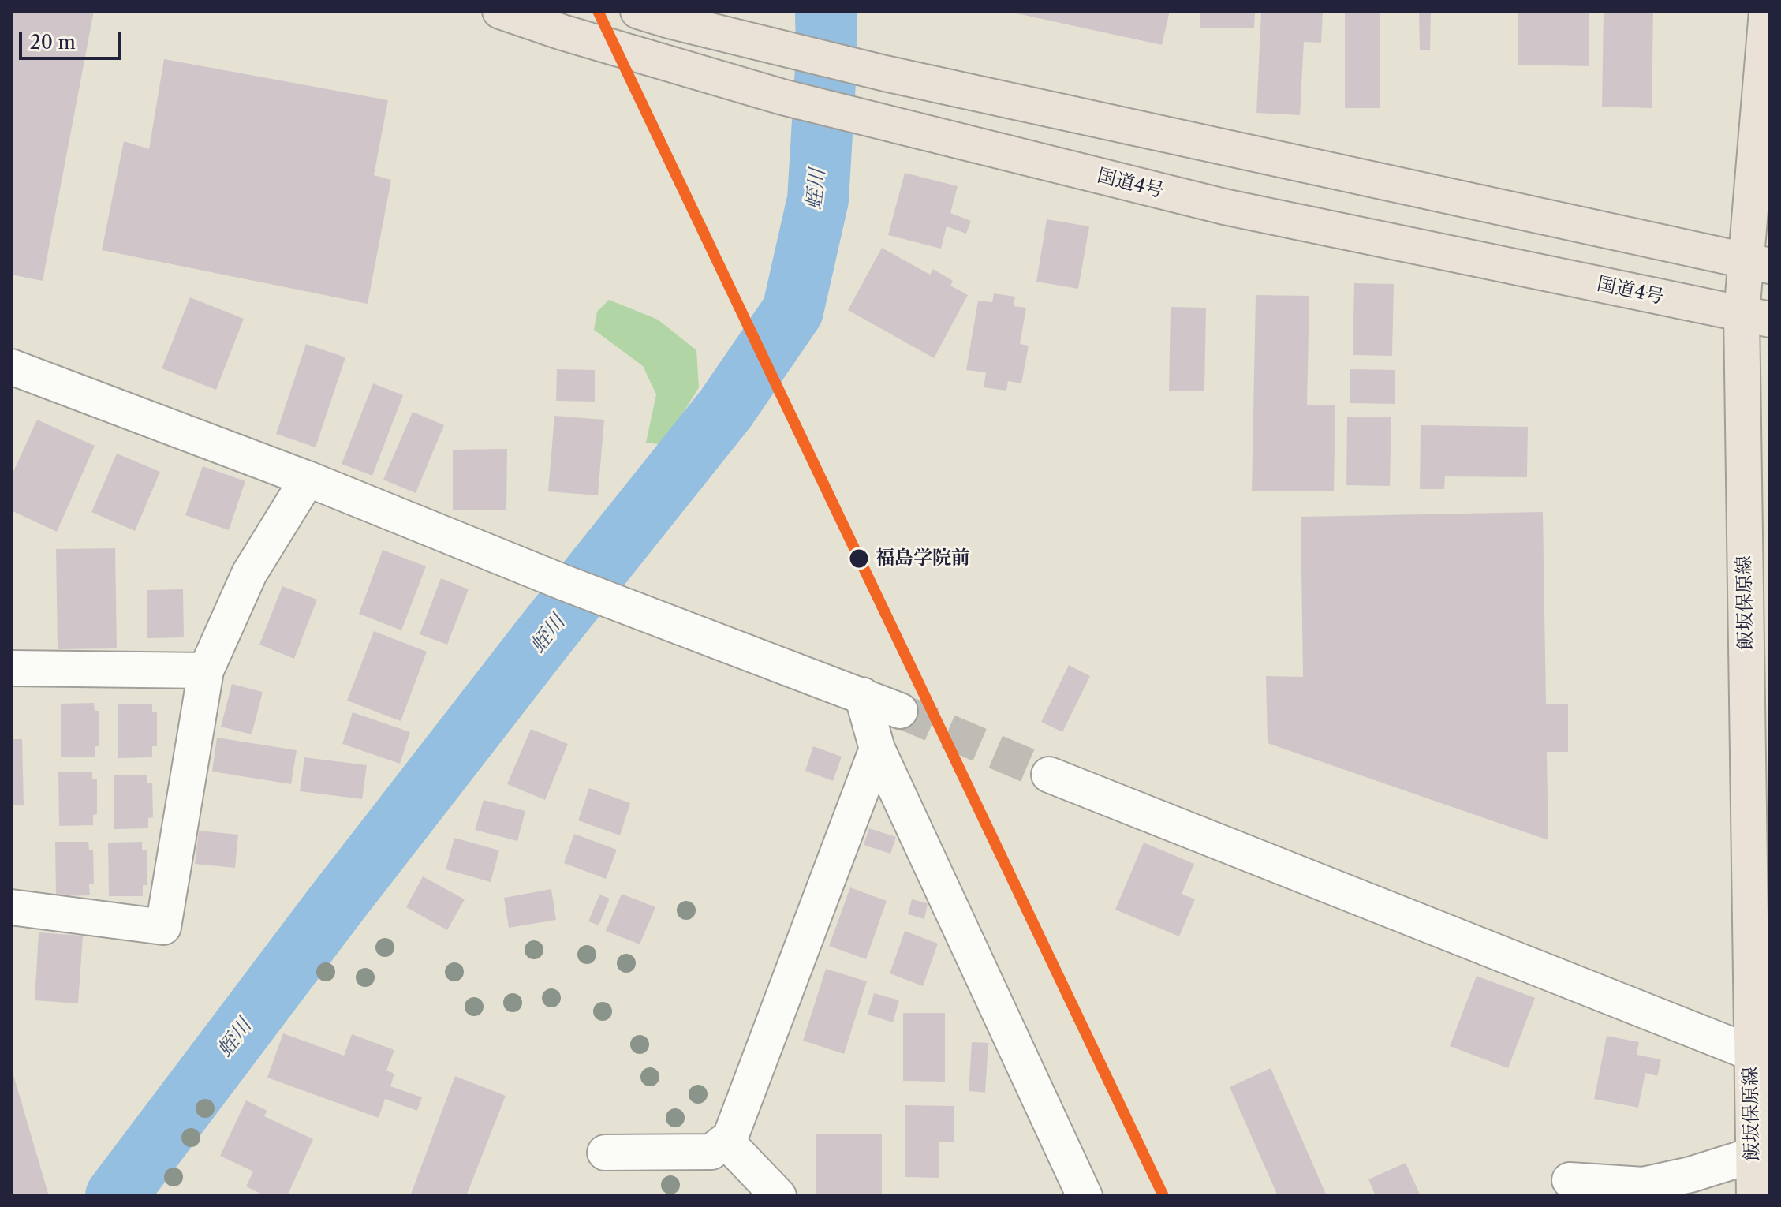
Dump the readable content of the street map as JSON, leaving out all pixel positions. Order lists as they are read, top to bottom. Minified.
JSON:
{"streets":{"main road":["国道4号","飯坂保原線"]},"crossings":[["国道4号","飯坂保原線"]],"water":["蛭川"],"places":["福島学院前"],"scale_bar":"20 m"}
